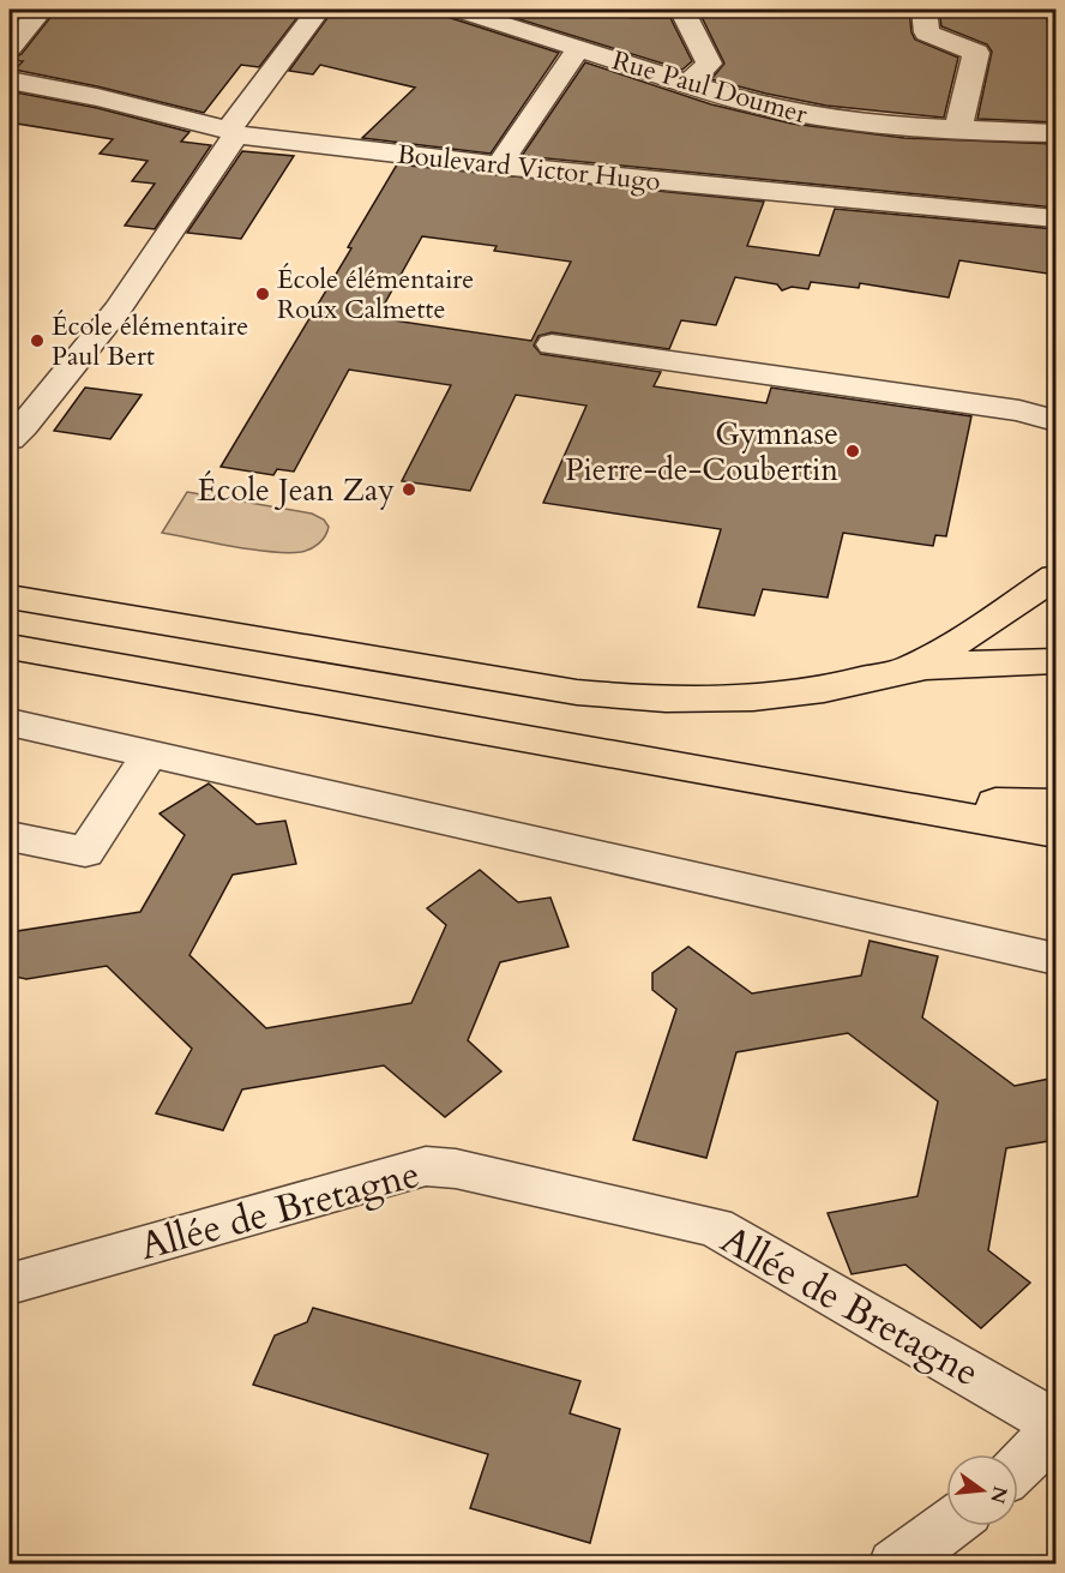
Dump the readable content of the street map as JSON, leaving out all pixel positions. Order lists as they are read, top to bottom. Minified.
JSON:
{"streets":{"street":["Rue Paul Doumer","Boulevard Victor Hugo","Allée de Bretagne"]},"places":["École élémentaire Roux Calmette","École élémentaire Paul Bert","Gymnase Pierre-de-Coubertin","École Jean Zay"],"north":"right"}
